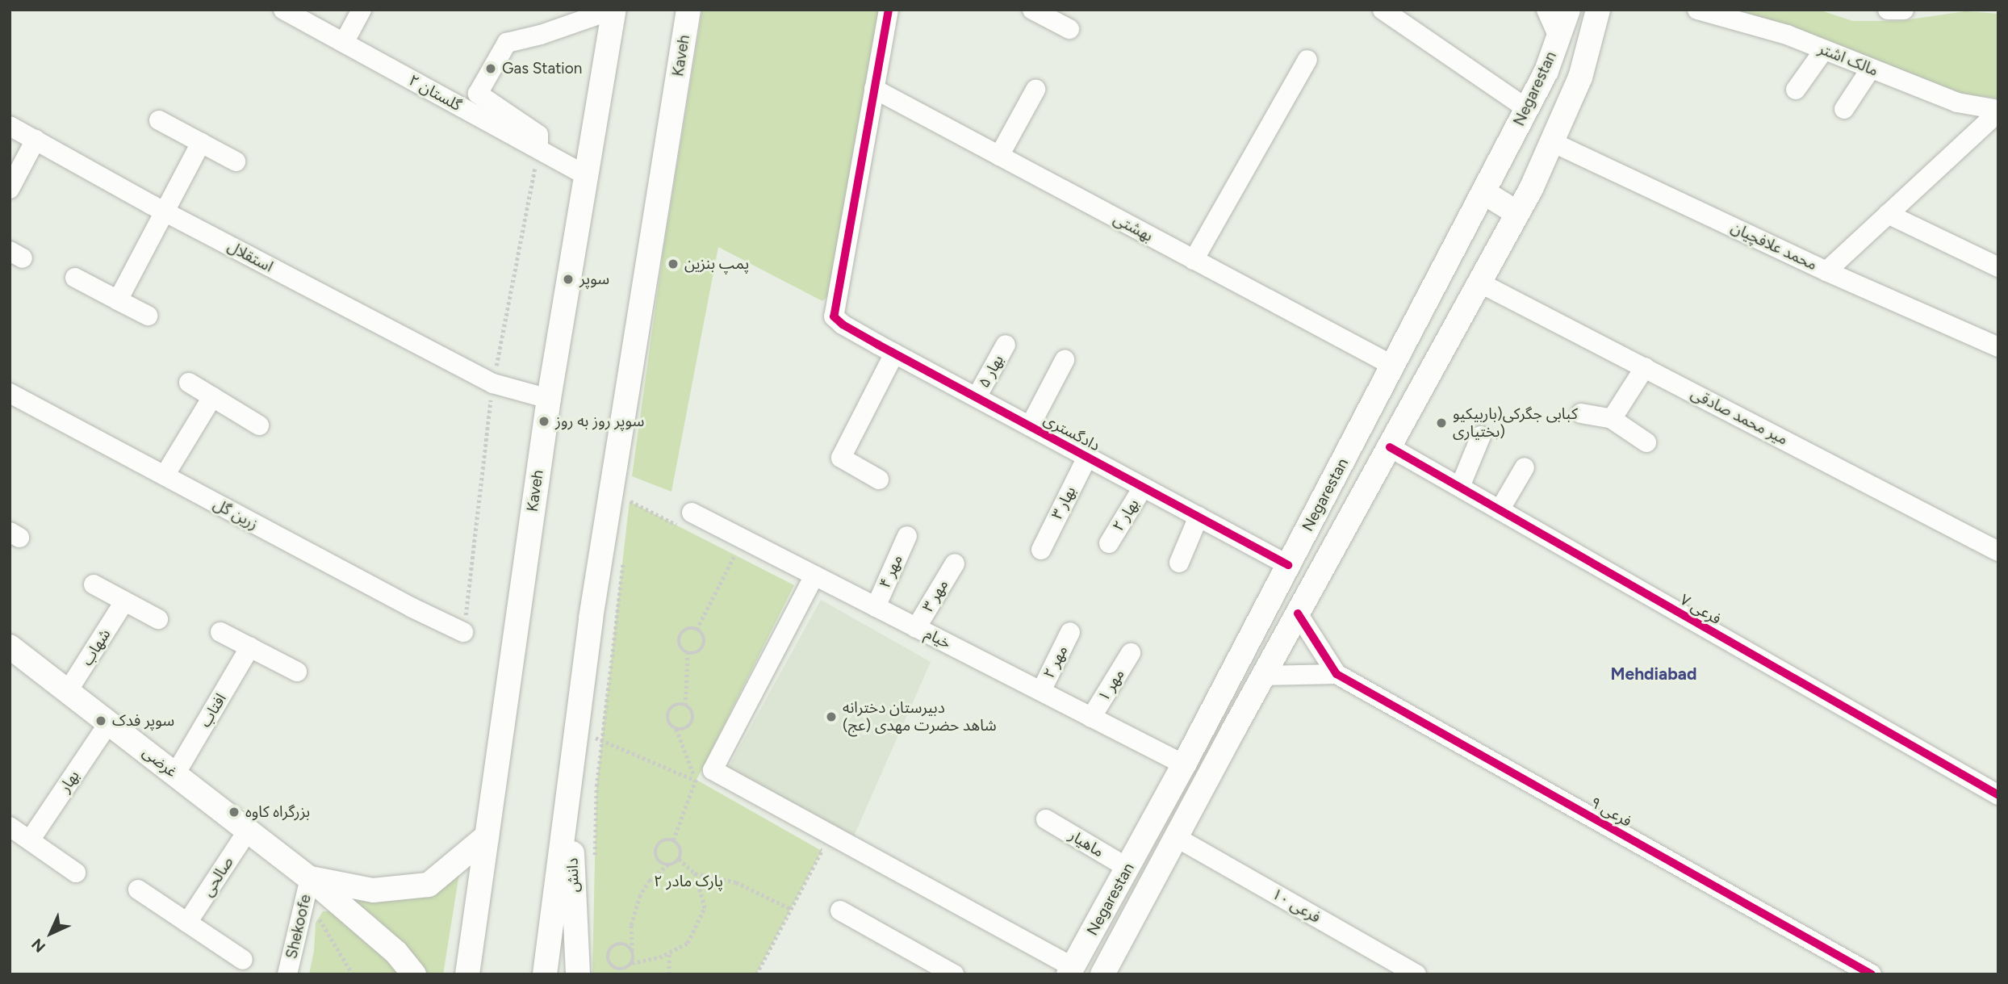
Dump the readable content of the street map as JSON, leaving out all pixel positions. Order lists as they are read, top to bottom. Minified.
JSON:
{"streets":{"main road":["Kaveh","Negarestan","غرضی","دانش"],"street":["مالک اشتر","گلستان ۲","بهشتی","محمد علافچیان","استقلال","بهار ۵","میر محمد صادقی","دادگستری","بهار ۳","زرین گل","بهار ۲","مهر ۴","مهر ۳","فرعی ۷","خیام","شهاب","مهر ۲","مهر ۱","افتاب","بهار","فرعی ۹","ماهیار","صالحی","فرعی ۱۰","Shekoofe"]},"crossings":[["Kaveh","گلستان ۲"],["Kaveh","استقلال"],["Kaveh","دانش"],["Negarestan","بهشتی"],["Negarestan","محمد علافچیان"],["Negarestan","میر محمد صادقی"],["Negarestan","دادگستری"],["Negarestan","فرعی ۷"],["Negarestan","خیام"],["Negarestan","ماهیار"],["Negarestan","فرعی ۱۰"],["بهشتی","دادگستری"],["بهار ۵","دادگستری"],["دادگستری","بهار ۳"],["دادگستری","بهار ۲"],["مهر ۴","خیام"],["مهر ۳","خیام"],["خیام","مهر ۲"],["خیام","مهر ۱"],["شهاب","غرضی"],["افتاب","غرضی"],["غرضی","بهار"],["غرضی","صالحی"],["غرضی","Shekoofe"]],"districts":["Mehdiabad"],"parks":["پارک مادر ۲"],"places":["Gas Station","پمپ بنزین","سوپر","سوپر روز به روز","کبابی جگرکی(باربیکیو بختیاری)","دبیرستان دخترانه شاهد حضرت مهدی (عج)","سوپر فدک","بزرگراه کاوه"],"north":"bottom left"}
